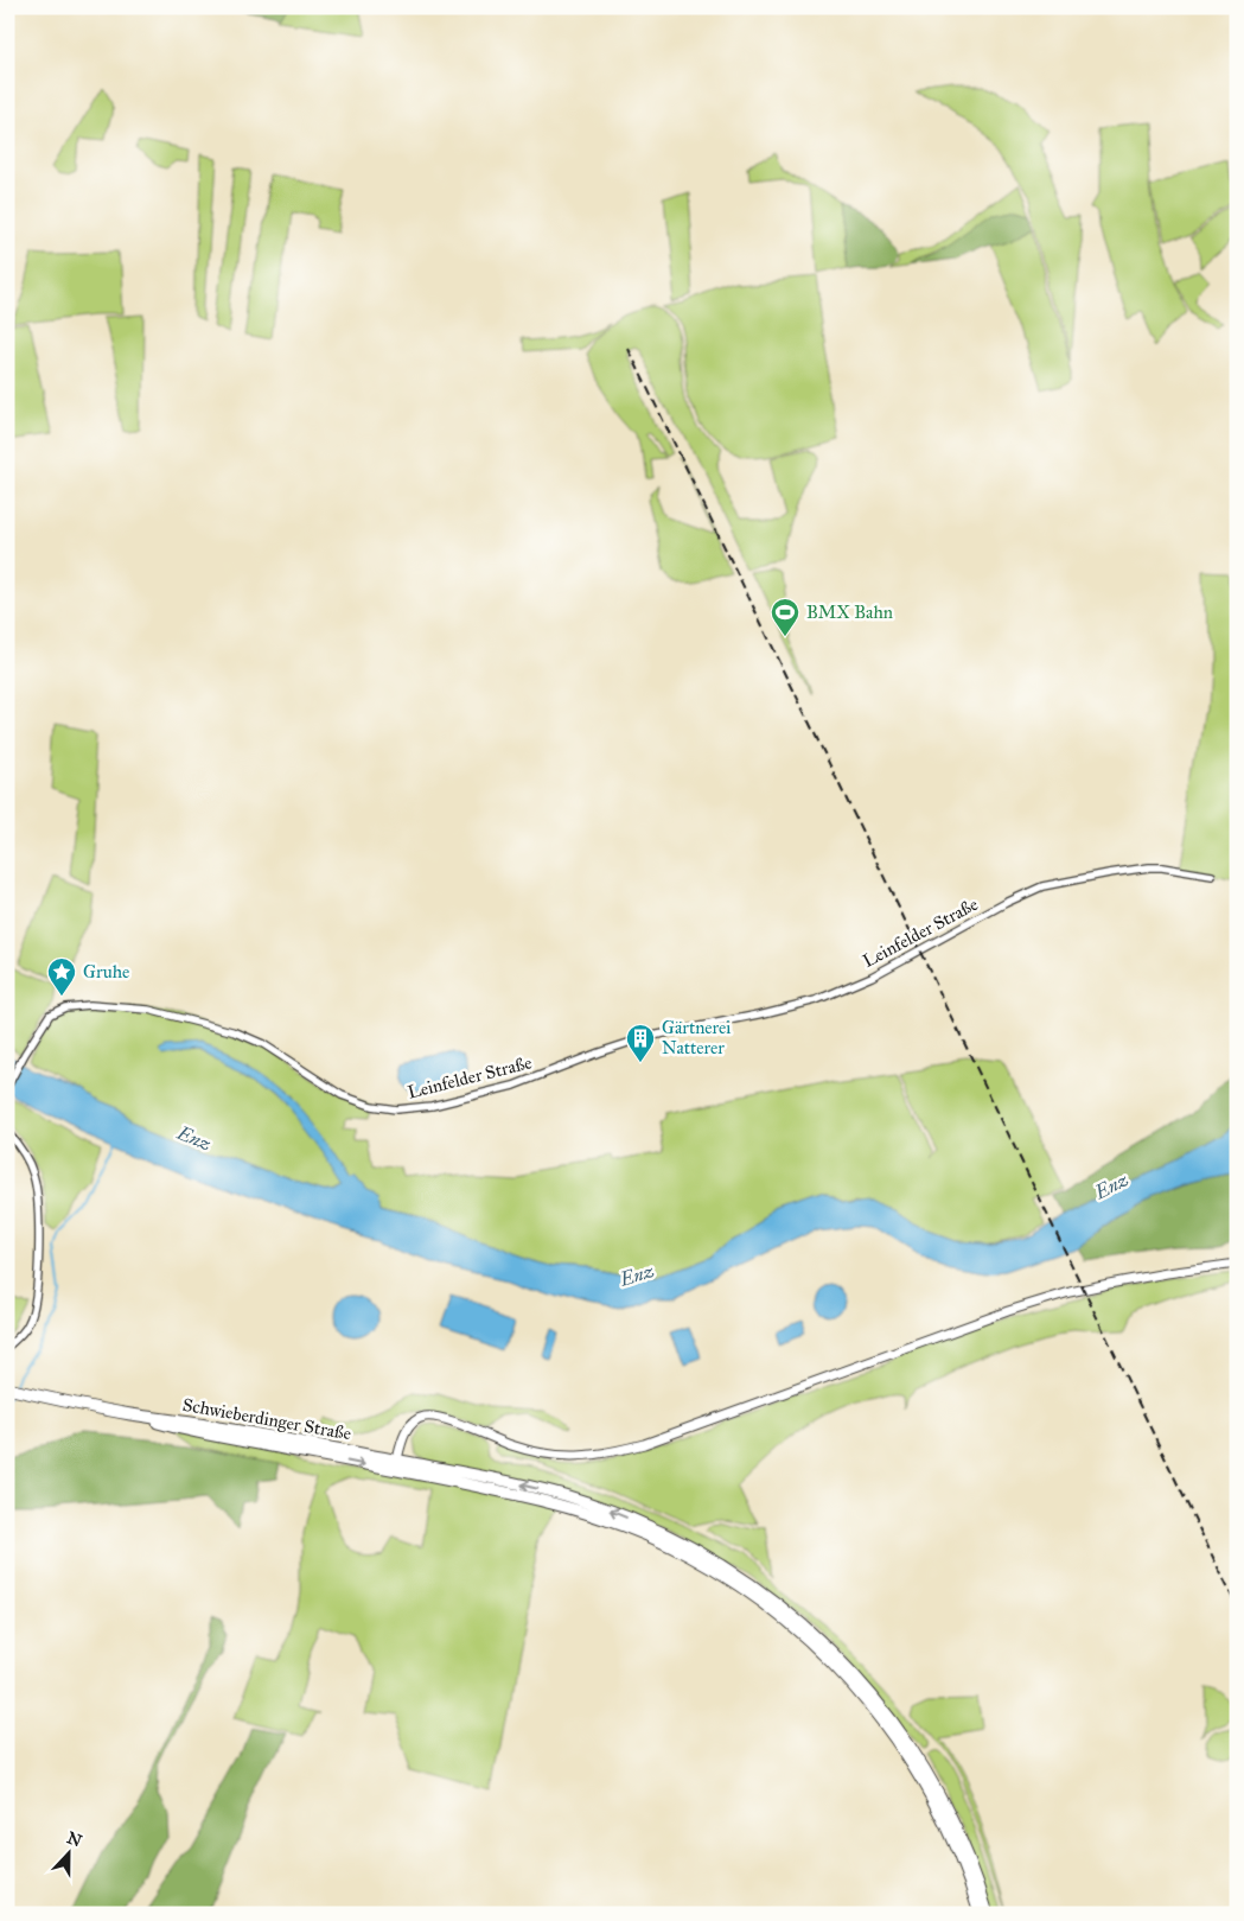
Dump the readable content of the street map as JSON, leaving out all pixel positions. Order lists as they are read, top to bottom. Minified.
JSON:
{"streets":{"main road":["Schwieberdinger Straße"],"street":["Leinfelder Straße"]},"water":["Enz"],"places":{"sports":["BMX Bahn"],"place":["Gruhe"],"building":["Gärtnerei Natterer"]},"north":"top"}
